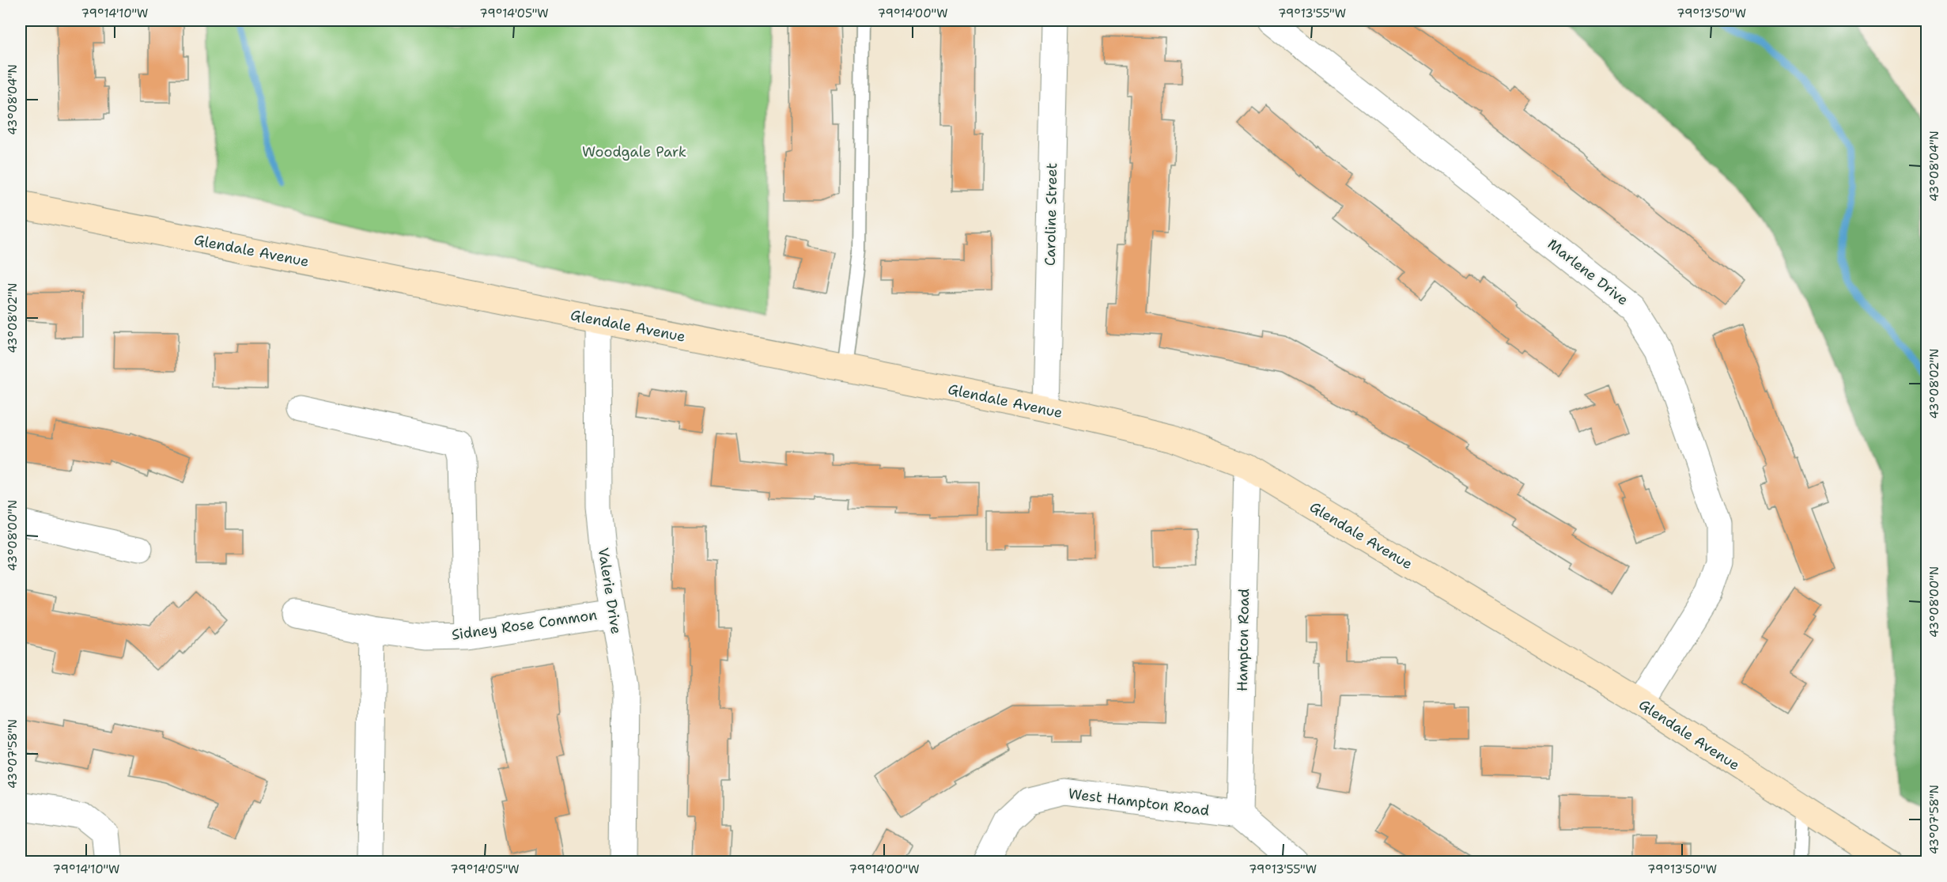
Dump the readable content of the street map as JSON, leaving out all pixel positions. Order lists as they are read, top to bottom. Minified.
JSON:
{"streets":{"main road":["Glendale Avenue"],"street":["Caroline Street","Marlene Drive","Valerie Drive","Sidney Rose Common","Hampton Road","West Hampton Road"]},"crossings":[["Caroline Street","Glendale Avenue"],["Glendale Avenue","Marlene Drive"],["Glendale Avenue","Valerie Drive"],["Glendale Avenue","Hampton Road"],["Valerie Drive","Sidney Rose Common"],["Hampton Road","West Hampton Road"]],"parks":["Woodgale Park"],"coordinates":["79°14'10\"W","79°14'05\"W","79°14'00\"W","79°13'55\"W","79°13'50\"W","43°08'04\"N","43°08'02\"N","43°08'00\"N","43°07'58\"N"]}
